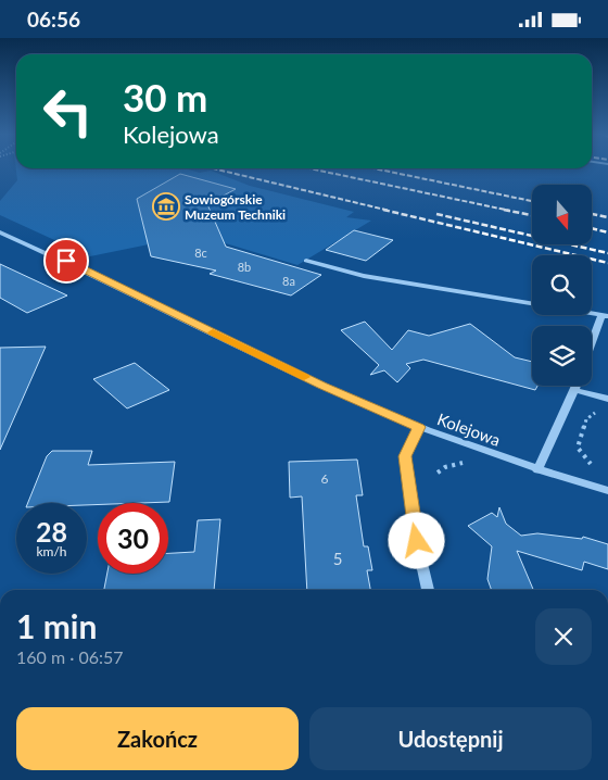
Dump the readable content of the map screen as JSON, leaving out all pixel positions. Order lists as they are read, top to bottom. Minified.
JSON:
{"streets":{"street":["Kolejowa"]},"places":{"museum":["Sowiogórskie Muzeum Techniki"]},"house_numbers":["8c","8b","8a","6","5"],"north":"bottom","page":{"status":"06:56","turn":["30 m","Kolejowa"],"speed":"28 km/h","limit":"30","heading":["1 min","160 m · 06:57"],"buttons":["Zakończ","Udostępnij"]}}
